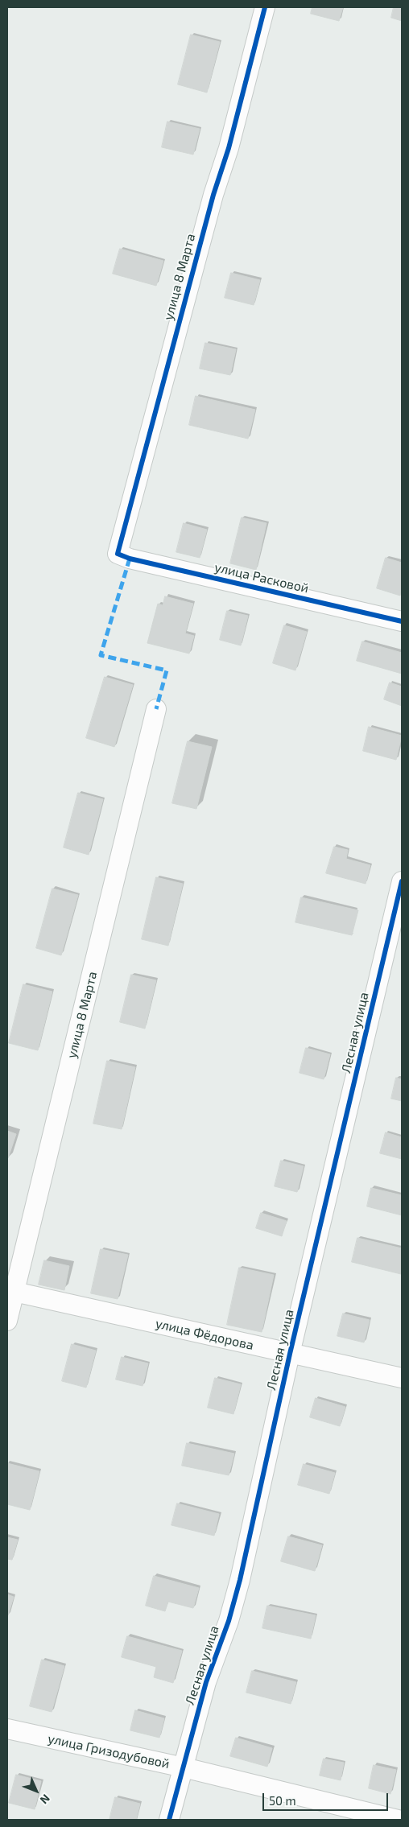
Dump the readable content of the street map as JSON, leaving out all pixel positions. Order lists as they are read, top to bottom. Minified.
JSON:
{"streets":{"street":["улица 8 Марта","улица Расковой","Лесная улица","улица Фёдорова","улица Гризодубовой"]},"crossings":[["улица 8 Марта","улица Расковой"],["улица 8 Марта","улица Фёдорова"],["Лесная улица","улица Фёдорова"],["Лесная улица","улица Гризодубовой"]],"scale_bar":"50 m","north":"bottom right"}
